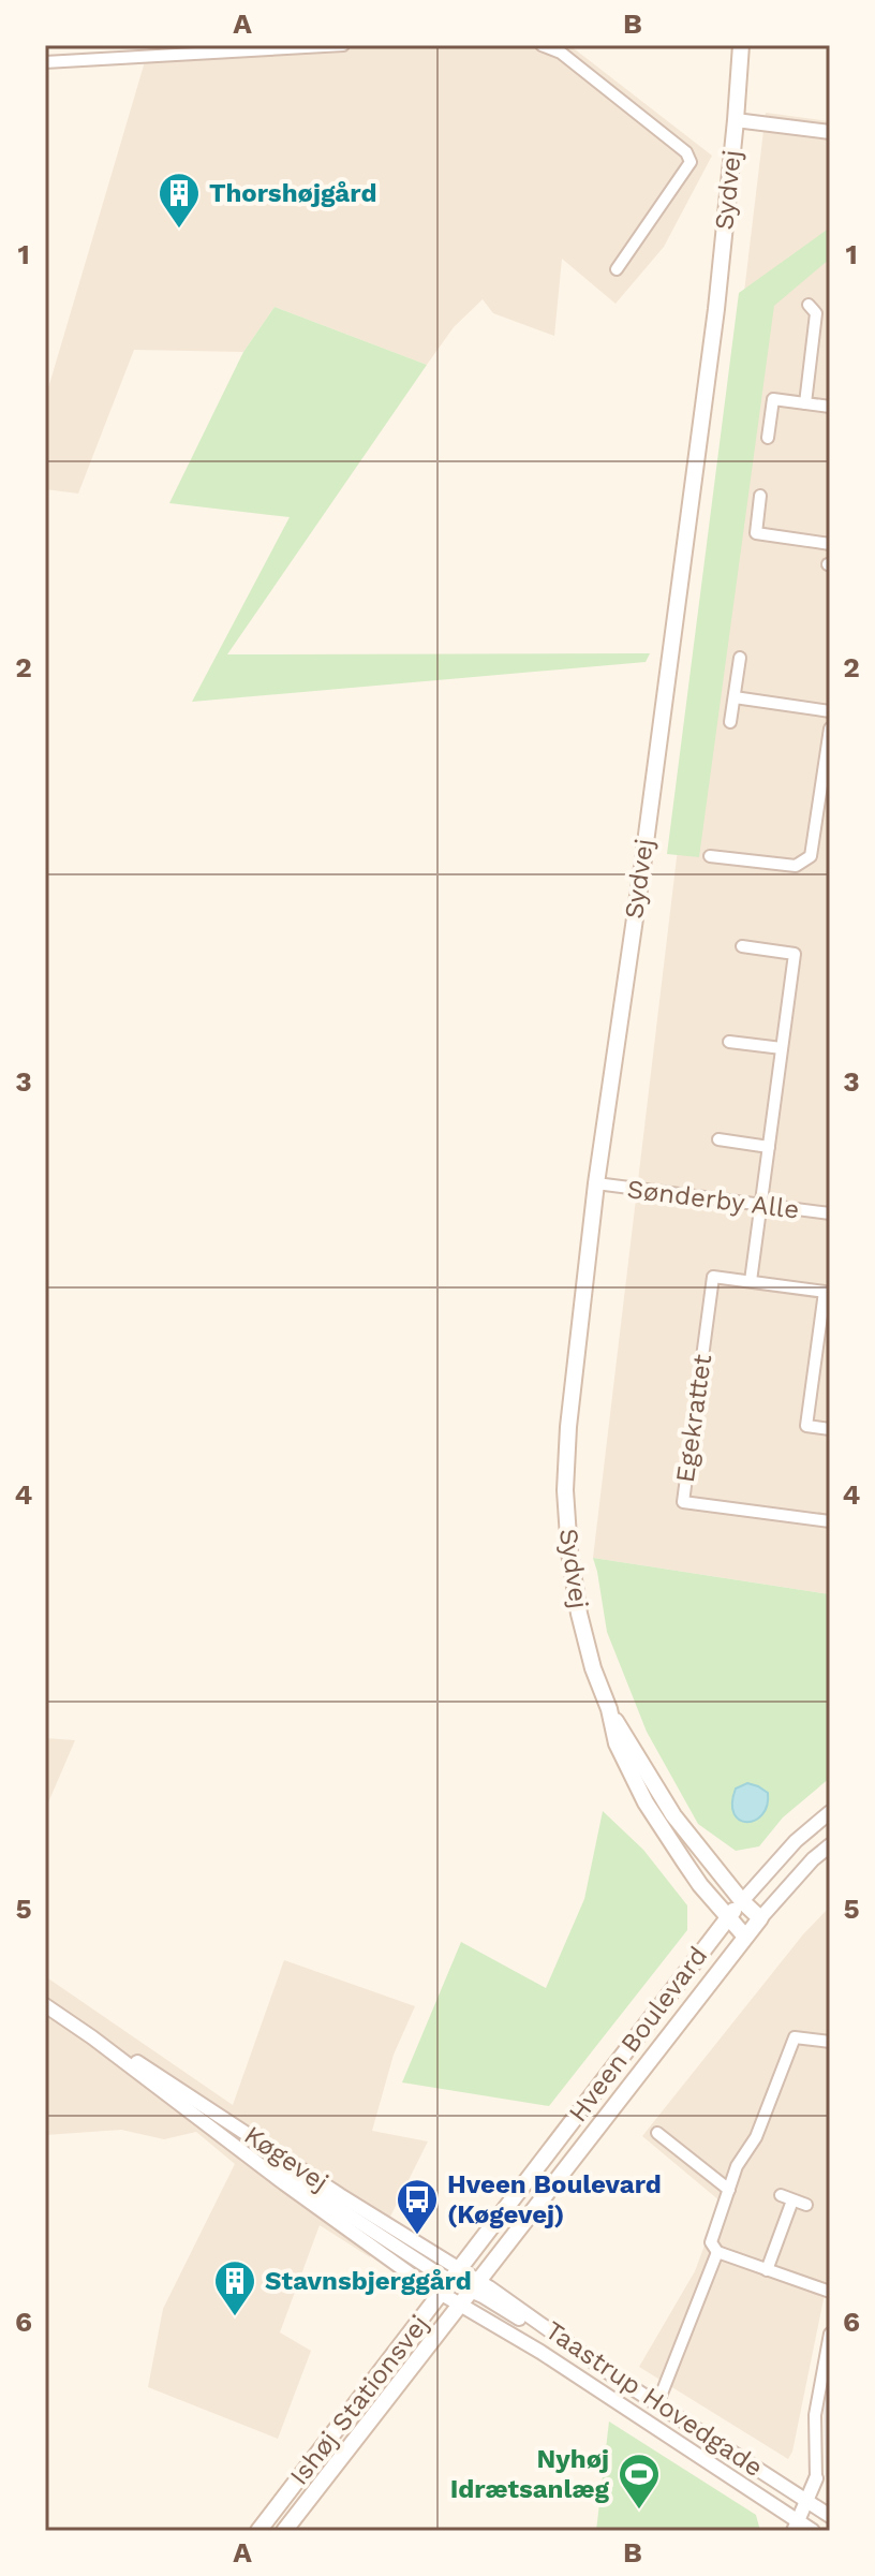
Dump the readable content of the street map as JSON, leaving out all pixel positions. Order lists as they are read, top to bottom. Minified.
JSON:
{"streets":{"main road":["Sydvej","Hveen Boulevard","Ishøj Stationsvej"],"street":["Sønderby Alle","Egekrattet","Køgevej","Taastrup Hovedgade"]},"crossings":[["Sydvej","Sønderby Alle"],["Sydvej","Hveen Boulevard"],["Hveen Boulevard","Køgevej"],["Hveen Boulevard","Taastrup Hovedgade"],["Hveen Boulevard","Ishøj Stationsvej"],["Køgevej","Taastrup Hovedgade"],["Køgevej","Ishøj Stationsvej"],["Taastrup Hovedgade","Ishøj Stationsvej"]],"places":{"building":["Thorshøjgård","Stavnsbjerggård"],"bus stop":["Hveen Boulevard (Køgevej)"],"sports":["Nyhøj Idrætsanlæg"]},"grid":{"columns":["A","B"],"rows":["1","2","3","4","5","6"]}}
